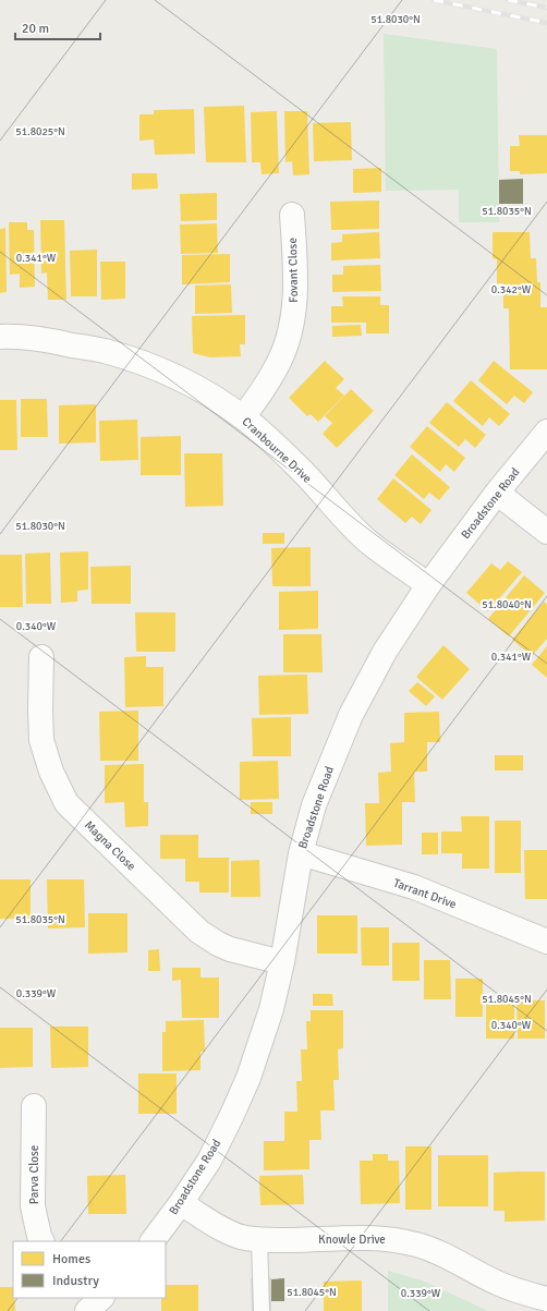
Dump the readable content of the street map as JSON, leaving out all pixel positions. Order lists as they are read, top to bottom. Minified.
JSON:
{"streets":{"street":["Fovant Close","Cranbourne Drive","Broadstone Road","Magna Close","Tarrant Drive","Parva Close","Knowle Drive"]},"crossings":[["Fovant Close","Cranbourne Drive"],["Cranbourne Drive","Broadstone Road"],["Broadstone Road","Magna Close"],["Broadstone Road","Tarrant Drive"],["Broadstone Road","Knowle Drive"]],"legend":["Homes","Industry"],"scale_bar":"20 m","coordinates":["51.8030°N","51.8025°N","51.8035°N","0.341°W","0.342°W","51.8040°N","0.340°W","0.339°W","51.8045°N"]}
